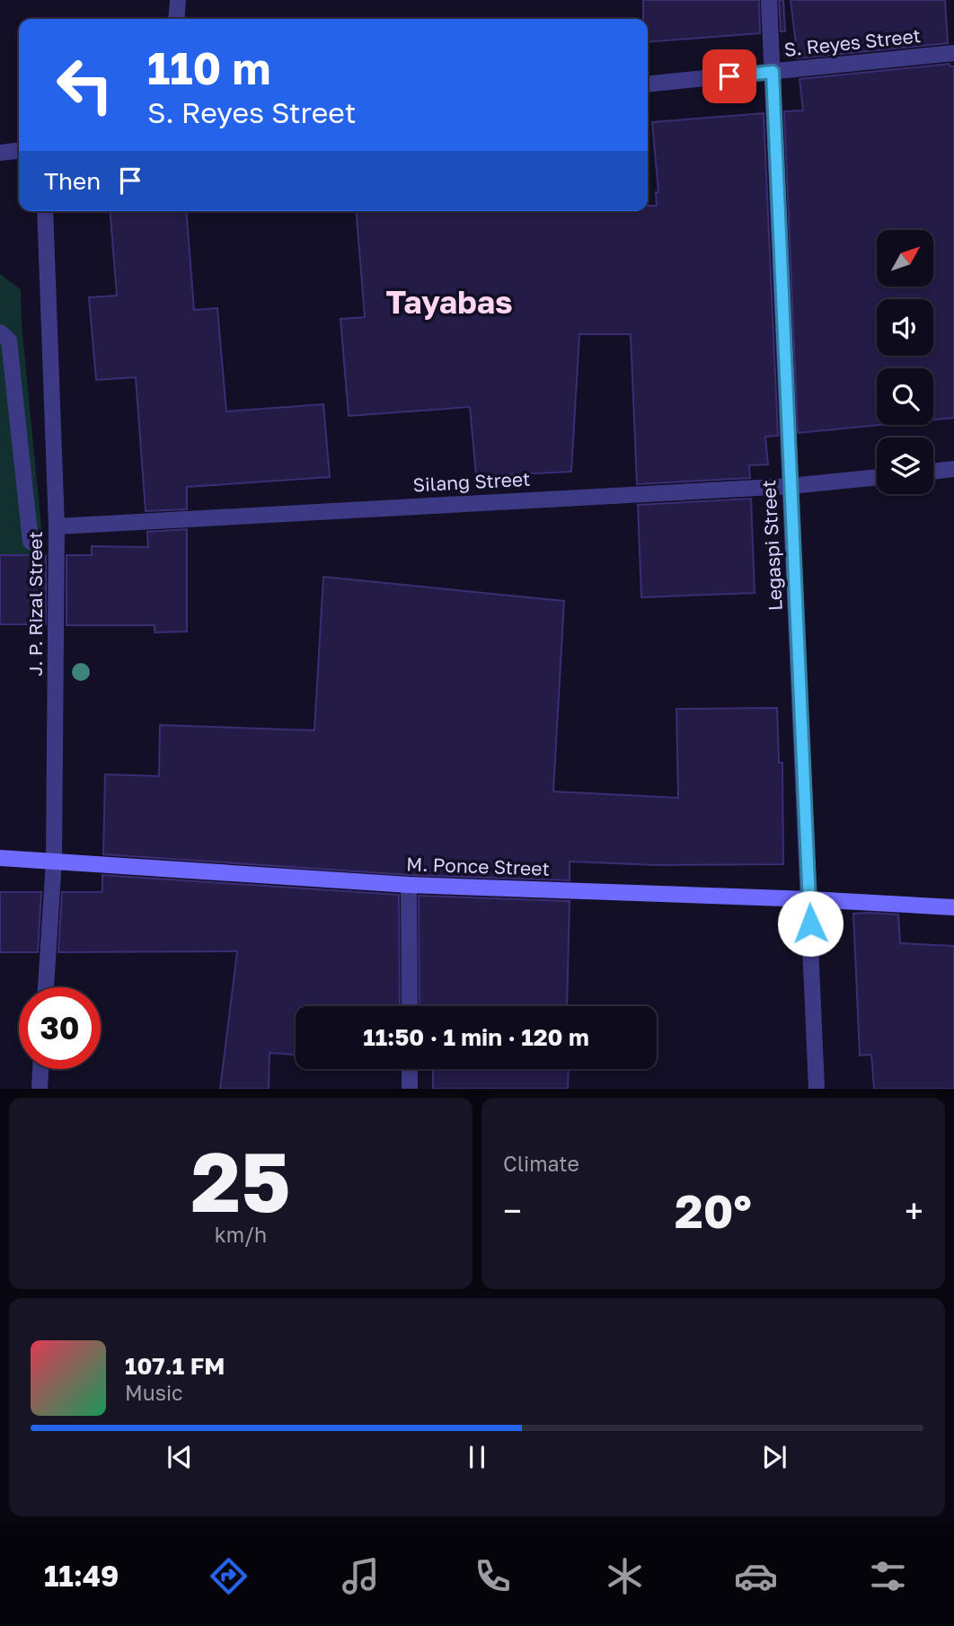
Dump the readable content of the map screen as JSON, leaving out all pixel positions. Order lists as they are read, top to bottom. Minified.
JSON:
{"streets":{"street":["S. Reyes Street","Silang Street","Legaspi Street","J. P. Rizal Street","M. Ponce Street"]},"crossings":[["S. Reyes Street","Legaspi Street"],["Silang Street","Legaspi Street"],["Silang Street","J. P. Rizal Street"],["Legaspi Street","M. Ponce Street"],["J. P. Rizal Street","M. Ponce Street"]],"districts":["Tayabas"],"north":"top right","page":{"turn":["110 m","S. Reyes Street"],"then":"Then","limit":"30","trip":"11:50 · 1 min · 120 m","tile":[["25","km/h"],"Climate"],"heat":["−","20°","+"],"song":["107.1 FM","Music"],"tabs":"11:49"}}
